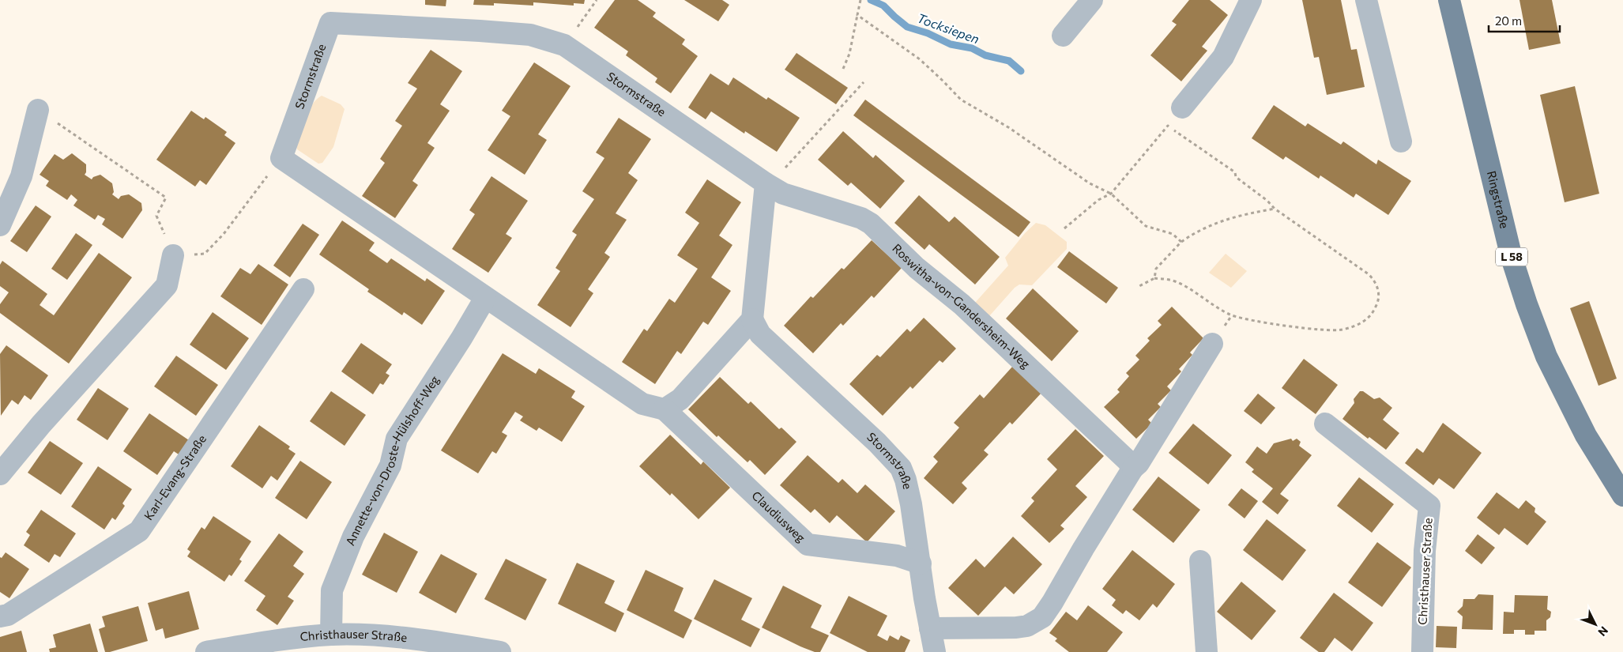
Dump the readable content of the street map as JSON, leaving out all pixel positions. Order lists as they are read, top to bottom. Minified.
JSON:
{"streets":{"main road":["Ringstraße","L 58"],"street":["Stormstraße","Roswitha-von-Gandersheim-Weg","Annette-von-Droste-Hülshoff-Weg","Karl-Evang-Straße","Claudiusweg","Christhauser Straße"]},"crossings":[["Stormstraße","Roswitha-von-Gandersheim-Weg"],["Stormstraße","Claudiusweg"],["Annette-von-Droste-Hülshoff-Weg","Christhauser Straße"]],"water":["Tocksiepen"],"scale_bar":"20 m","north":"bottom right"}
